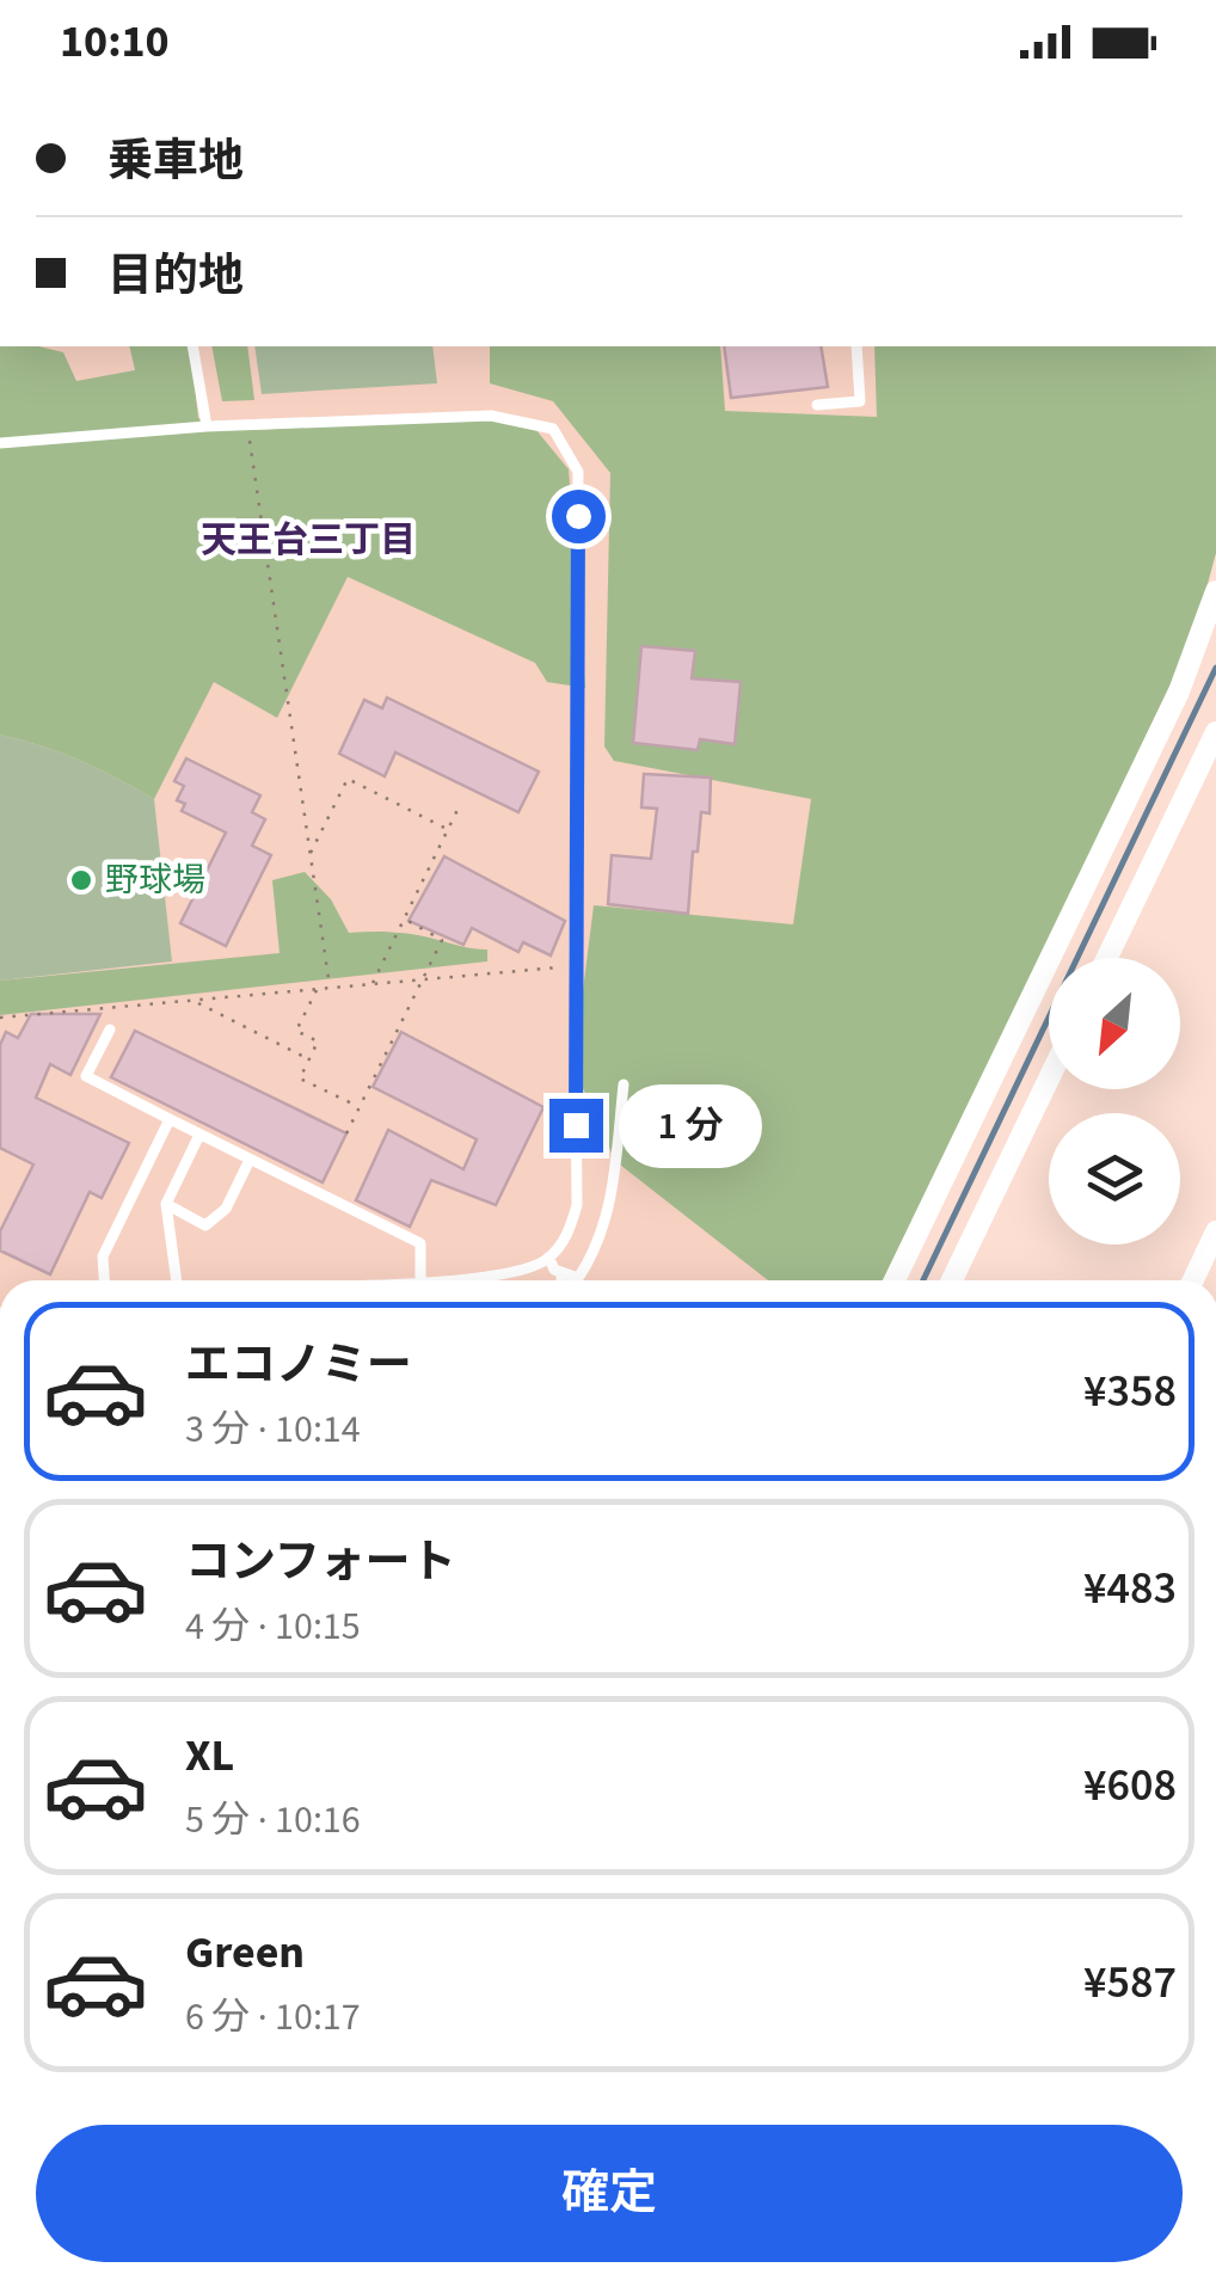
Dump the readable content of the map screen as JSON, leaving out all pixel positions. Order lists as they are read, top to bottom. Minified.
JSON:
{"districts":["天王台三丁目"],"places":["野球場"],"north":"bottom left","page":{"status":"10:10","banner":["乗車地","目的地"],"bubble":"1 分","list":[{"name":"エコノミー","note":"3 分 · 10:14","value":"¥358"},{"name":"コンフォート","note":"4 分 · 10:15","value":"¥483"},{"name":"XL","note":"5 分 · 10:16","value":"¥608"},{"name":"Green","note":"6 分 · 10:17","value":"¥587"}],"buttons":"確定"}}
